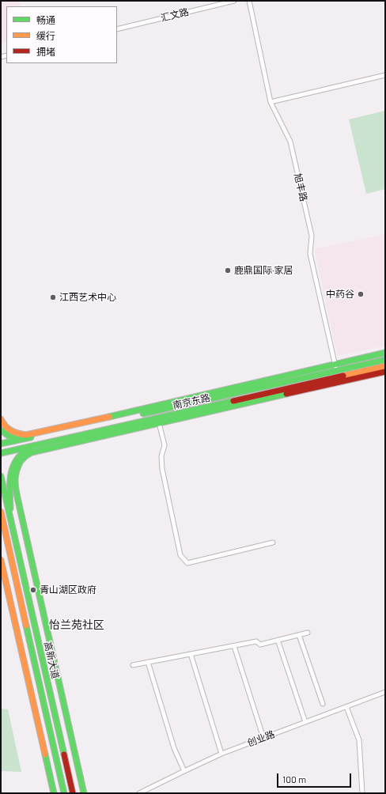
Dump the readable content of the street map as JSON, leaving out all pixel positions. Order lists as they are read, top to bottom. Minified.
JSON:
{"streets":{"main road":["南京东路","高新大道"],"street":["汇文路","旭丰路","创业路"]},"crossings":[["旭丰路","南京东路"]],"districts":["怡兰苑社区"],"places":["鹿鼎国际·家居","中药谷","江西艺术中心","青山湖区政府"],"legend":["畅通","缓行","拥堵"],"scale_bar":"100 m"}
